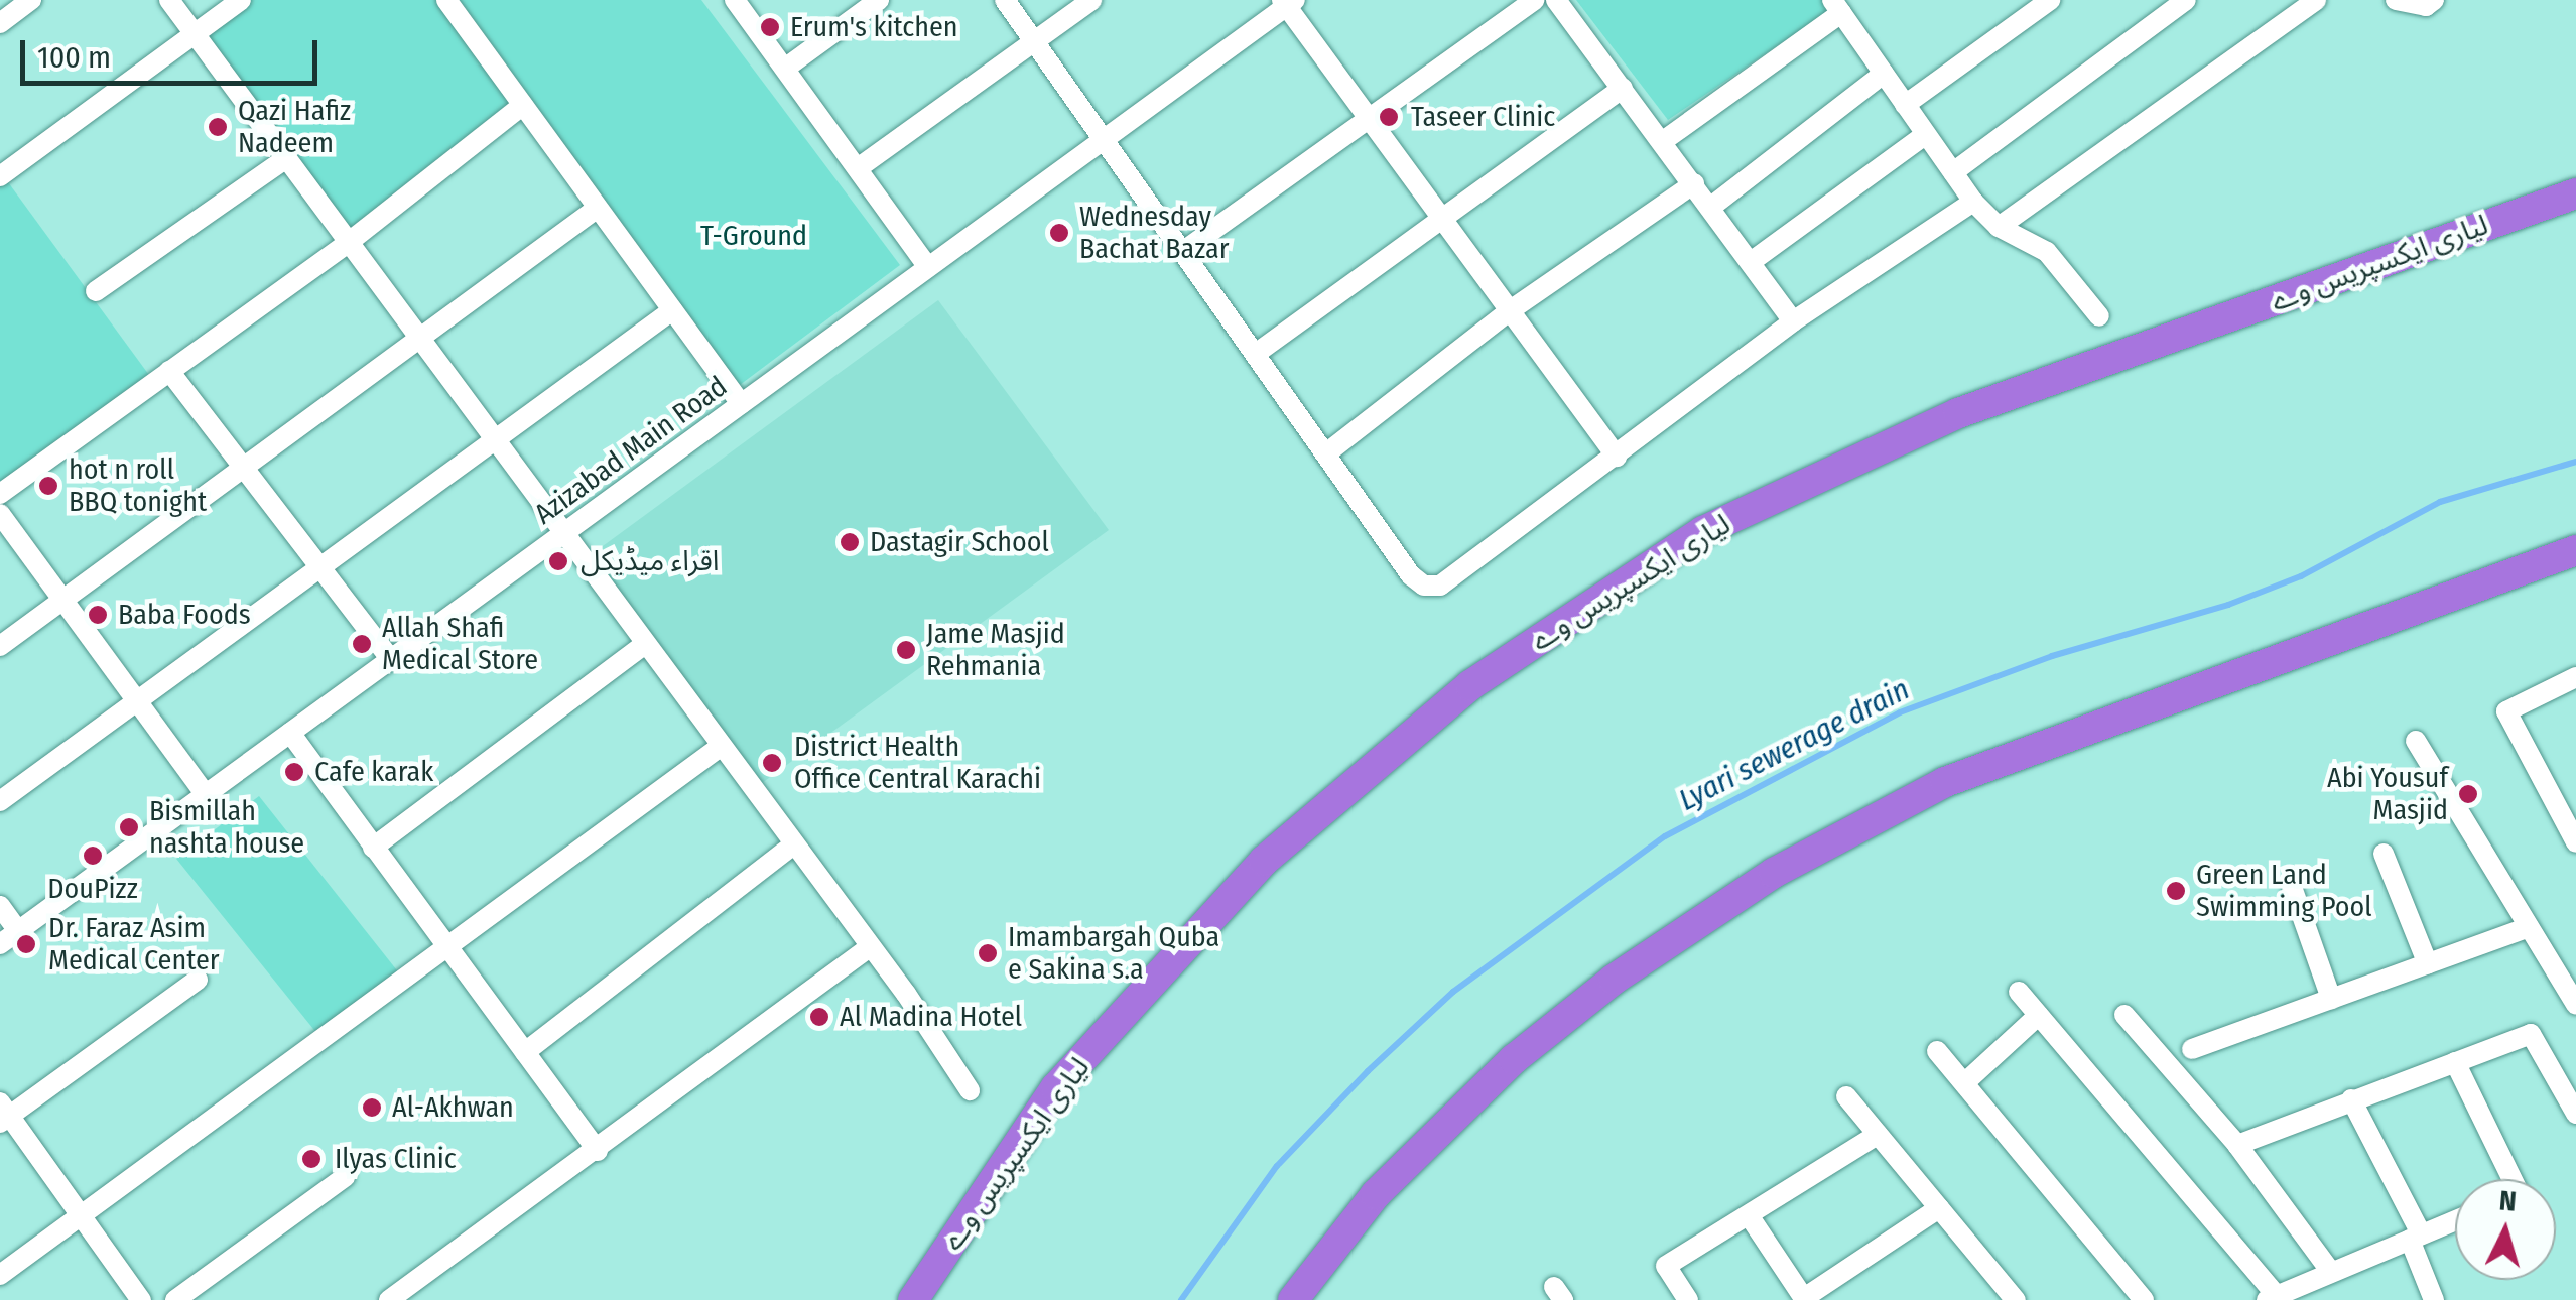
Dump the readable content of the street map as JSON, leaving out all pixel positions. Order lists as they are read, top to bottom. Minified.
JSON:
{"streets":{"highway":["لیاری ایکسپریس وے"],"street":["Azizabad Main Road"]},"water":["Lyari sewerage drain"],"parks":["T-Ground"],"places":["Erum's kitchen","Taseer Clinic","Qazi Hafiz Nadeem","Wednesday Bachat Bazar","hot n roll BBQ tonight","Dastagir School","اقراء میڈیکل","Baba Foods","Allah Shafi Medical Store","Jame Masjid Rehmania","District Health Office Central Karachi","Cafe karak","Abi Yousuf Masjid","Bismillah nashta house","DouPizz","Green Land Swimming Pool","Dr. Faraz Asim Medical Center","Imambargah Quba e Sakina s.a","Al Madina Hotel","Al-Akhwan","Ilyas Clinic"],"scale_bar":"100 m","north":"top"}
